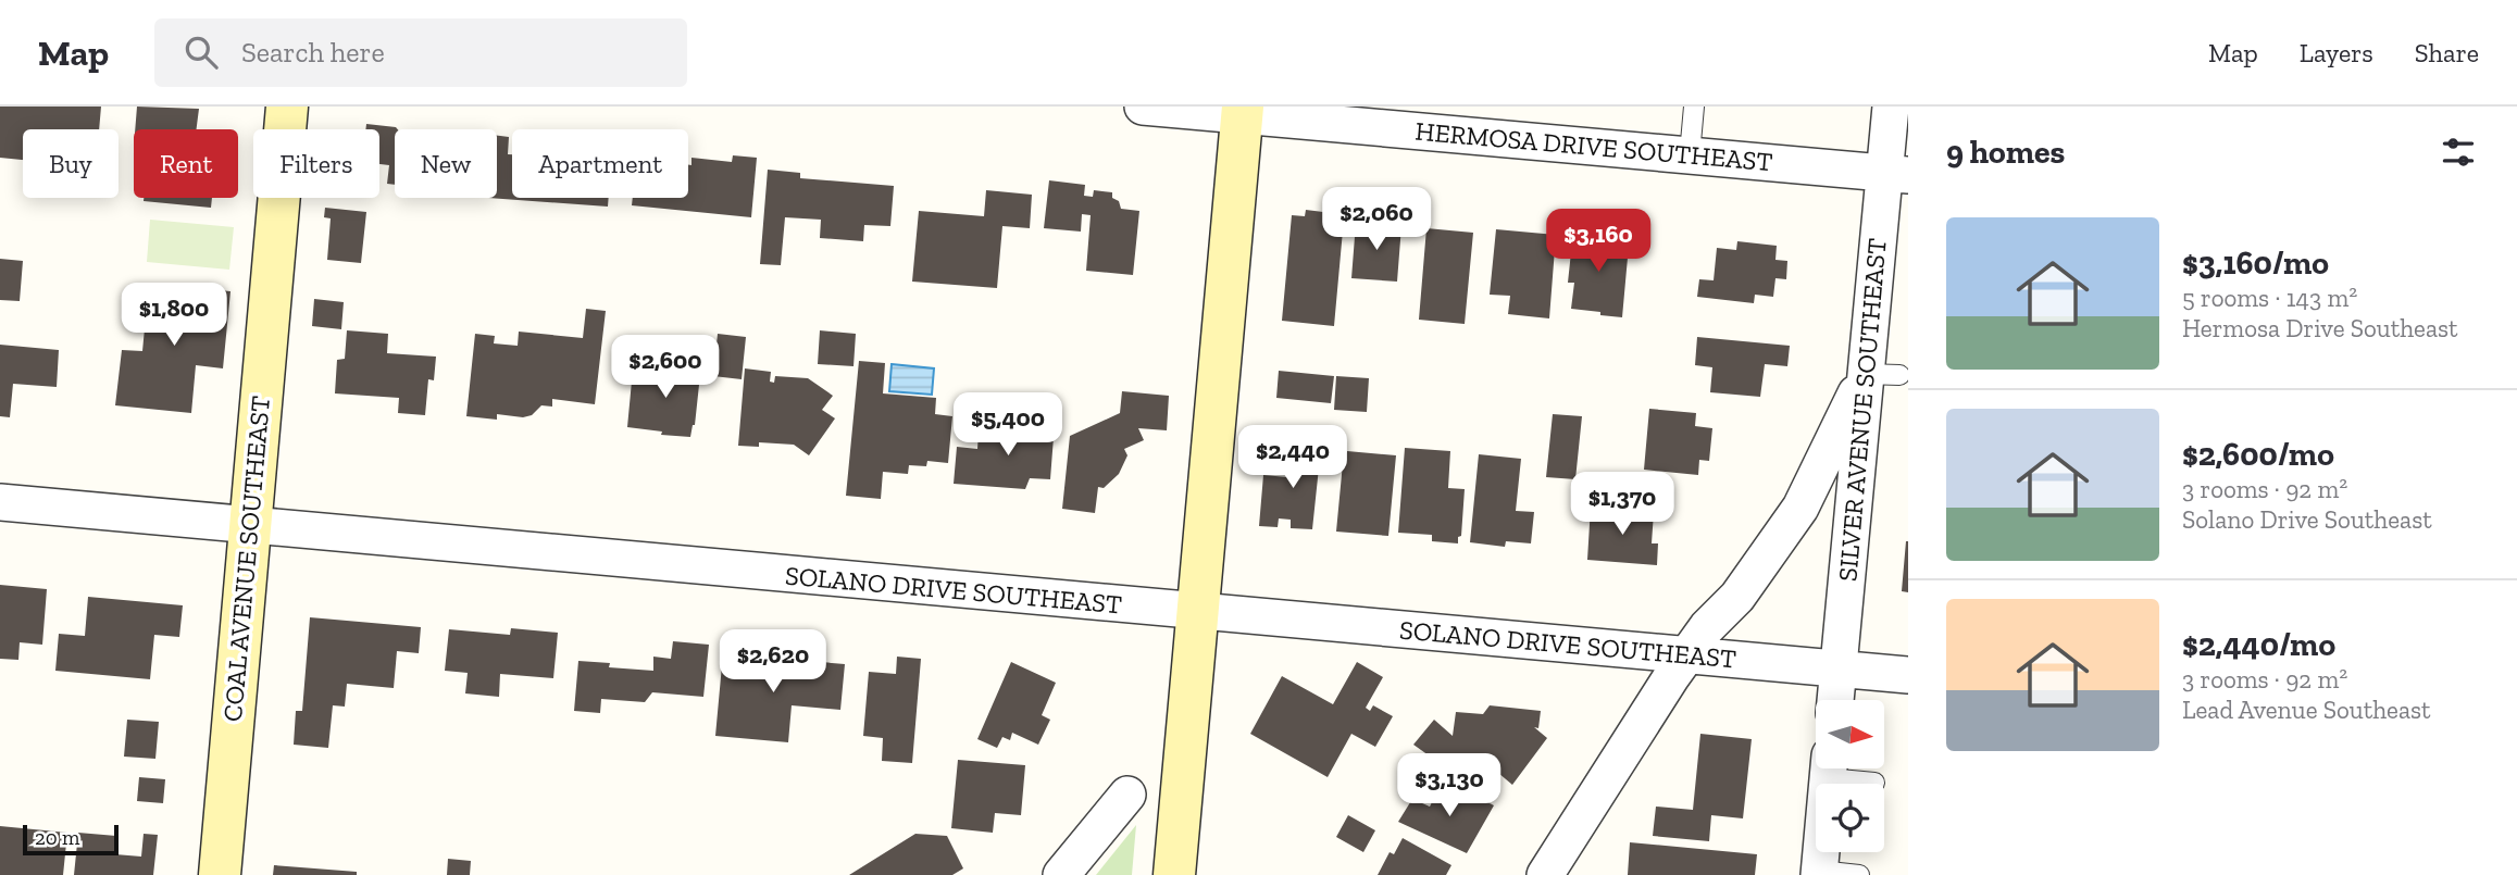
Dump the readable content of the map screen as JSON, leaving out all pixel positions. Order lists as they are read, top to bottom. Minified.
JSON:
{"streets":{"main road":["COAL AVENUE SOUTHEAST"],"street":["HERMOSA DRIVE SOUTHEAST","SILVER AVENUE SOUTHEAST","SOLANO DRIVE SOUTHEAST"]},"crossings":[["HERMOSA DRIVE SOUTHEAST","SILVER AVENUE SOUTHEAST"],["SILVER AVENUE SOUTHEAST","SOLANO DRIVE SOUTHEAST"],["COAL AVENUE SOUTHEAST","SOLANO DRIVE SOUTHEAST"]],"scale_bar":"20 m","north":"right","page":{"header":"Map","search":"Search here","nav":["Map","Layers","Share"],"heading":"9 homes","chip":["Buy","Rent","Filters","New","Apartment"],"price":["$2,060","$3,160","$1,800","$2,600","$5,400","$2,440","$1,370","$2,620","$3,130"],"list":[{"name":"$3,160/mo","note":"5 rooms · 143 m² · Hermosa Drive Southeast"},{"name":"$2,600/mo","note":"3 rooms · 92 m² · Solano Drive Southeast"},{"name":"$2,440/mo","note":"3 rooms · 92 m² · Lead Avenue Southeast"}],"scale":"20 m"}}
